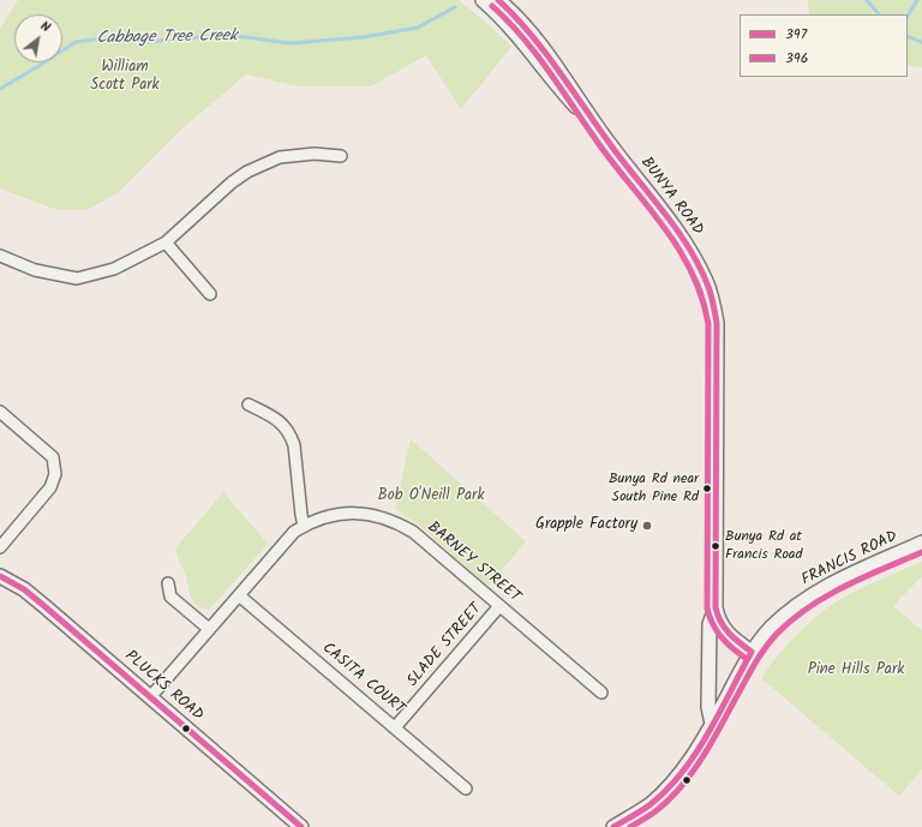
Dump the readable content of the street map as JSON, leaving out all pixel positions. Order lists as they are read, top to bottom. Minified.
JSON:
{"streets":{"street":["BUNYA ROAD","FRANCIS ROAD","BARNEY STREET","SLADE STREET","CASITA COURT","PLUCKS ROAD"]},"crossings":[["BUNYA ROAD","FRANCIS ROAD"],["BARNEY STREET","SLADE STREET"],["BARNEY STREET","CASITA COURT"],["BARNEY STREET","PLUCKS ROAD"],["SLADE STREET","CASITA COURT"]],"water":["Cabbage Tree Creek"],"parks":["William Scott Park","Bob O'Neill Park","Pine Hills Park"],"places":["Bunya Rd near South Pine Rd","Grapple Factory","Bunya Rd at Francis Road"],"lines":["transit line 397","transit line 396"],"legend":["397","396"],"north":"top right"}
